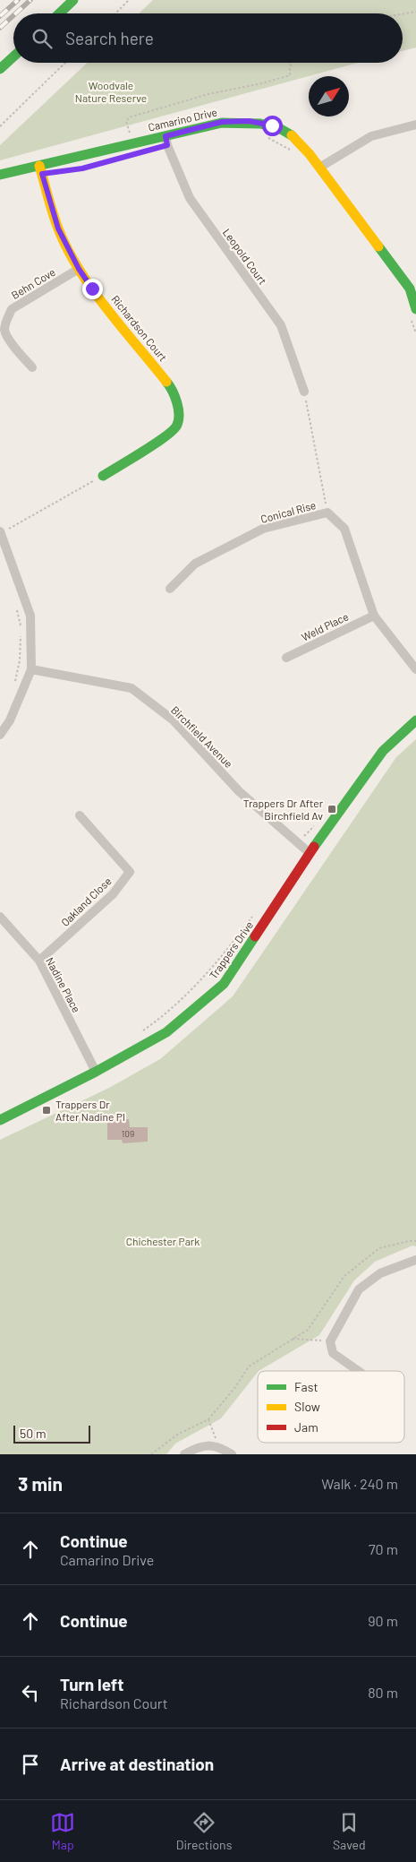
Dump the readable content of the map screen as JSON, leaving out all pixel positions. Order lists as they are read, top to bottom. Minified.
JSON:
{"streets":{"main road":["Camarino Drive","Richardson Court","Trappers Drive"],"street":["Leopold Court","Behn Cove","Conical Rise","Weld Place","Birchfield Avenue","Oakland Close","Nadine Place"]},"crossings":[["Camarino Drive","Leopold Court"],["Camarino Drive","Richardson Court"],["Behn Cove","Richardson Court"],["Conical Rise","Weld Place"],["Birchfield Avenue","Trappers Drive"],["Oakland Close","Nadine Place"],["Trappers Drive","Nadine Place"]],"parks":["Woodvale Nature Reserve","Chichester Park"],"places":{"transit":["Trappers Dr After Birchfield Av","Trappers Dr After Nadine Pl"]},"house_numbers":["109"],"legend":["Fast","Slow","Jam"],"scale_bar":"50 m","north":"top right","page":{"search":"Search here","scale":"50 m","heading":["3 min","Walk · 240 m"],"list":[["Continue","Camarino Drive","70 m"],["Continue","90 m"],["Turn left","Richardson Court","80 m"],"Arrive at destination"],"nav":["Map","Directions","Saved"]}}
